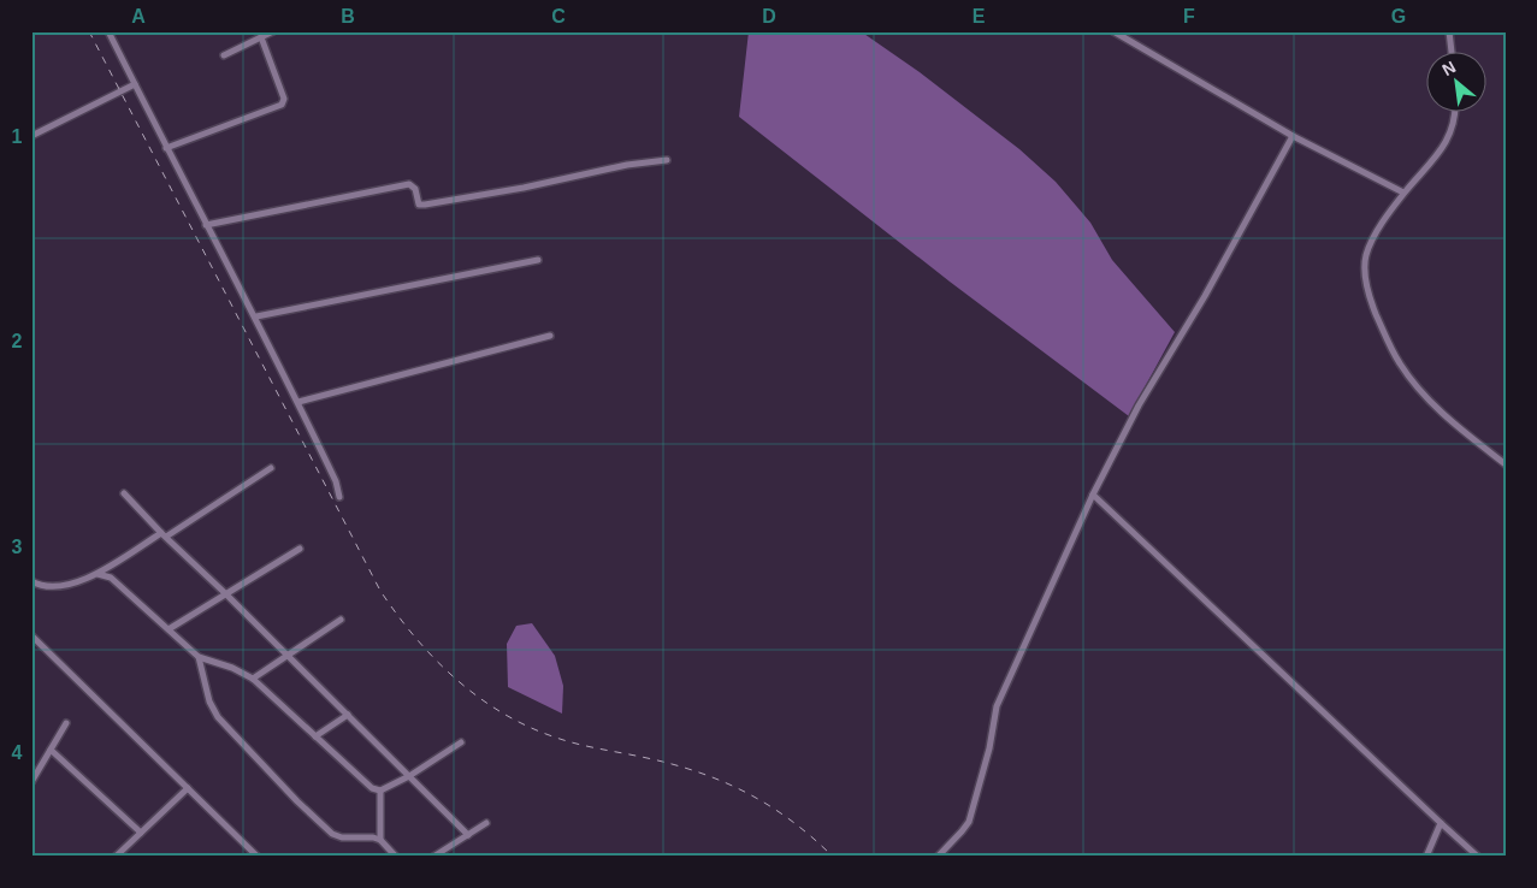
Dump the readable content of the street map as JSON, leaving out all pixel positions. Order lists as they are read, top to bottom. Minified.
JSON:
{"north":"top left","grid":{"columns":["A","B","C","D","E","F","G"],"rows":["1","2","3","4"]}}
